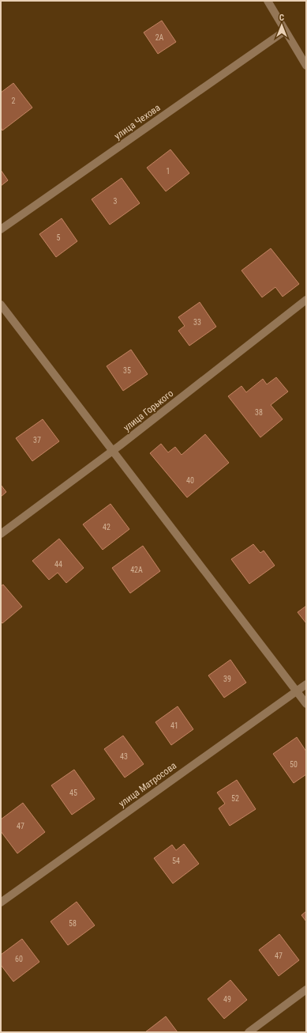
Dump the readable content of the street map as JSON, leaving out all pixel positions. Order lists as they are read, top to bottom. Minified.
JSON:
{"streets":{"street":["улица Чехова","улица Горького","улица Матросова"]},"house_numbers":["2А","2","1","3","5","33","35","38","37","40","42","44","42А","39","41","43","50","45","52","47","54","58","47","60","49"],"north":"top"}
